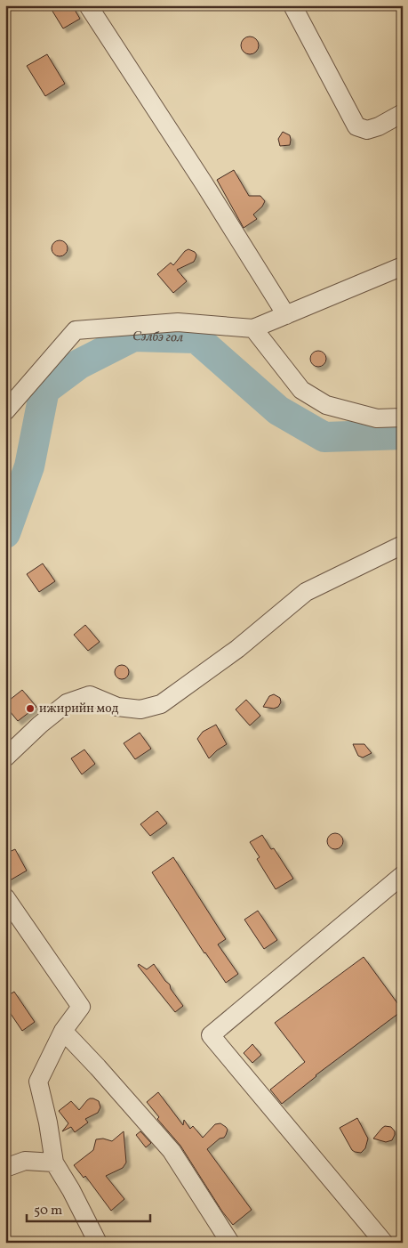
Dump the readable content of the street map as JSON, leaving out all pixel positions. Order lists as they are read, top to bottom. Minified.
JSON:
{"water":["Сэлбэ гол"],"places":["ижирийн мод"],"scale_bar":"50 m"}
